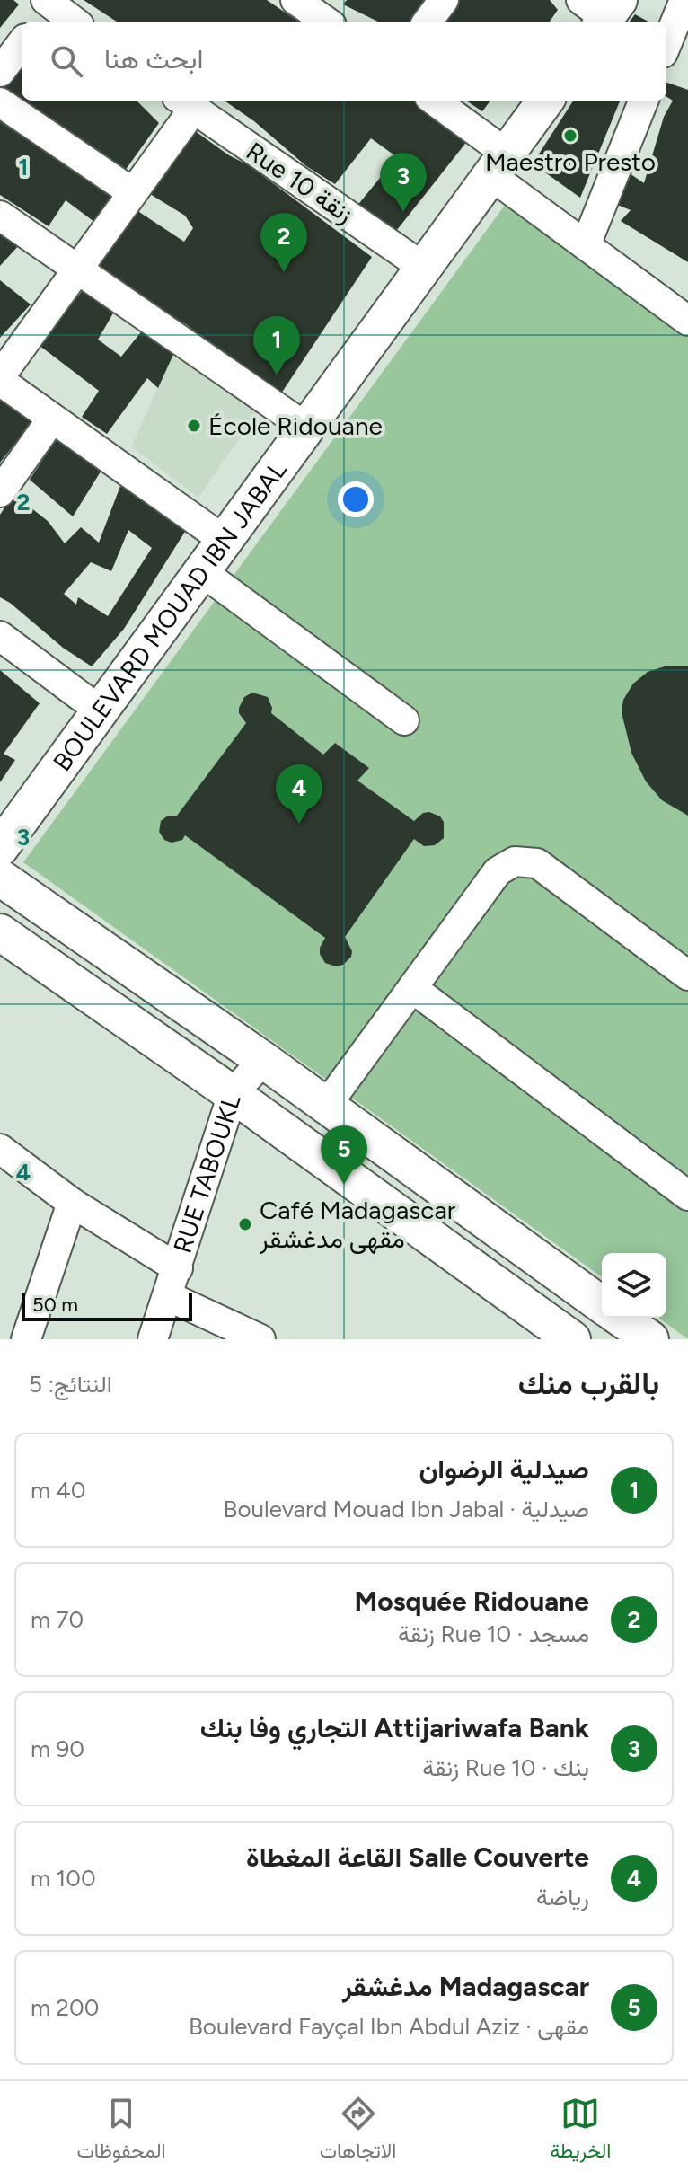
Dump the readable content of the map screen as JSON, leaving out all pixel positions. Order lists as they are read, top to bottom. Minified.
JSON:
{"streets":{"main road":["BOULEVARD MOUAD IBN JABAL"],"street":["Rue 10 زنقة","RUE TABOUKL"]},"crossings":[["Rue 10 زنقة","BOULEVARD MOUAD IBN JABAL"]],"places":["Maestro Presto","École Ridouane","Café Madagascar مقهى مدغشقر"],"scale_bar":"50 m","page":{"search":"ابحث هنا","pins":["3","2","1","4","5"],"scale":"50 m","heading":["بالقرب منك","النتائج: 5"],"list":[{"mark":"1","name":"صيدلية الرضوان","note":"صيدلية · Boulevard Mouad Ibn Jabal","value":"40 m"},{"mark":"2","name":"Mosquée Ridouane","note":"مسجد · Rue 10 زنقة","value":"70 m"},{"mark":"3","name":"Attijariwafa Bank التجاري وفا بنك","note":"بنك · Rue 10 زنقة","value":"90 m"},{"mark":"4","name":"Salle Couverte القاعة المغطاة","note":"رياضة","value":"100 m"},{"mark":"5","name":"Madagascar مدغشقر","note":"مقهى · Boulevard Fayçal Ibn Abdul Aziz","value":"200 m"}],"nav":["الخريطة","الاتجاهات","المحفوظات"]},"grid":{"rows":["1","2","3","4"]}}
